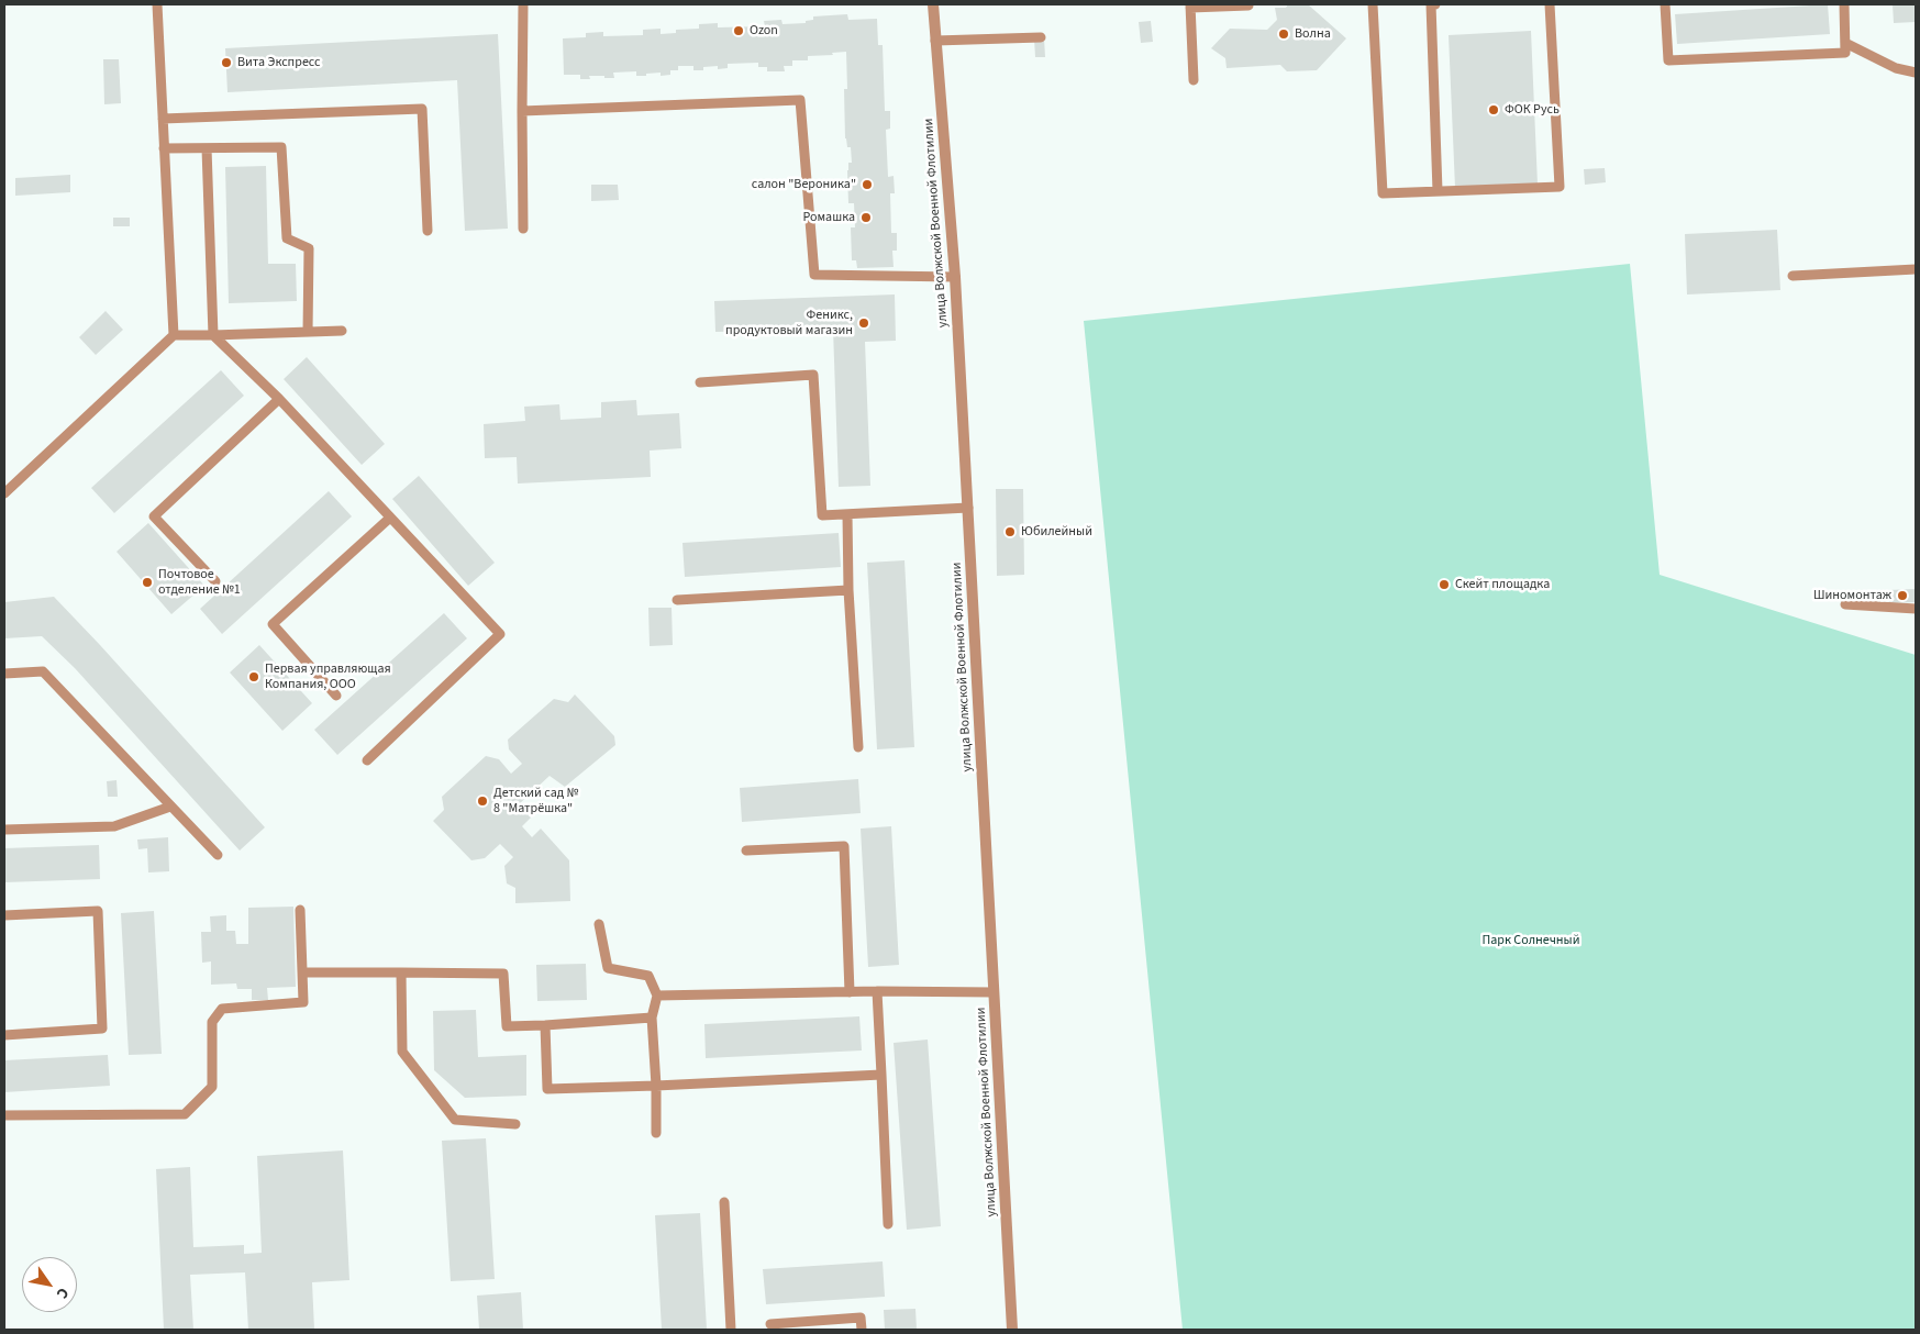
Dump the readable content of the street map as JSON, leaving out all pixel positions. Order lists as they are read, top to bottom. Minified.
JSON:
{"streets":{"street":["улица Волжской Военной Флотилии"]},"parks":["Парк Солнечный"],"places":["Ozon","Волна","Вита Экспресс","ФОК Русь","салон \"Вероника\"","Ромашка","Феникс, продуктовый магазин","Юбилейный","Почтовое отделение №1","Скейт площадка","Шиномонтаж","Первая управляющая Компания, ООО","Детский сад № 8 \"Матрёшка\""],"north":"bottom right"}
